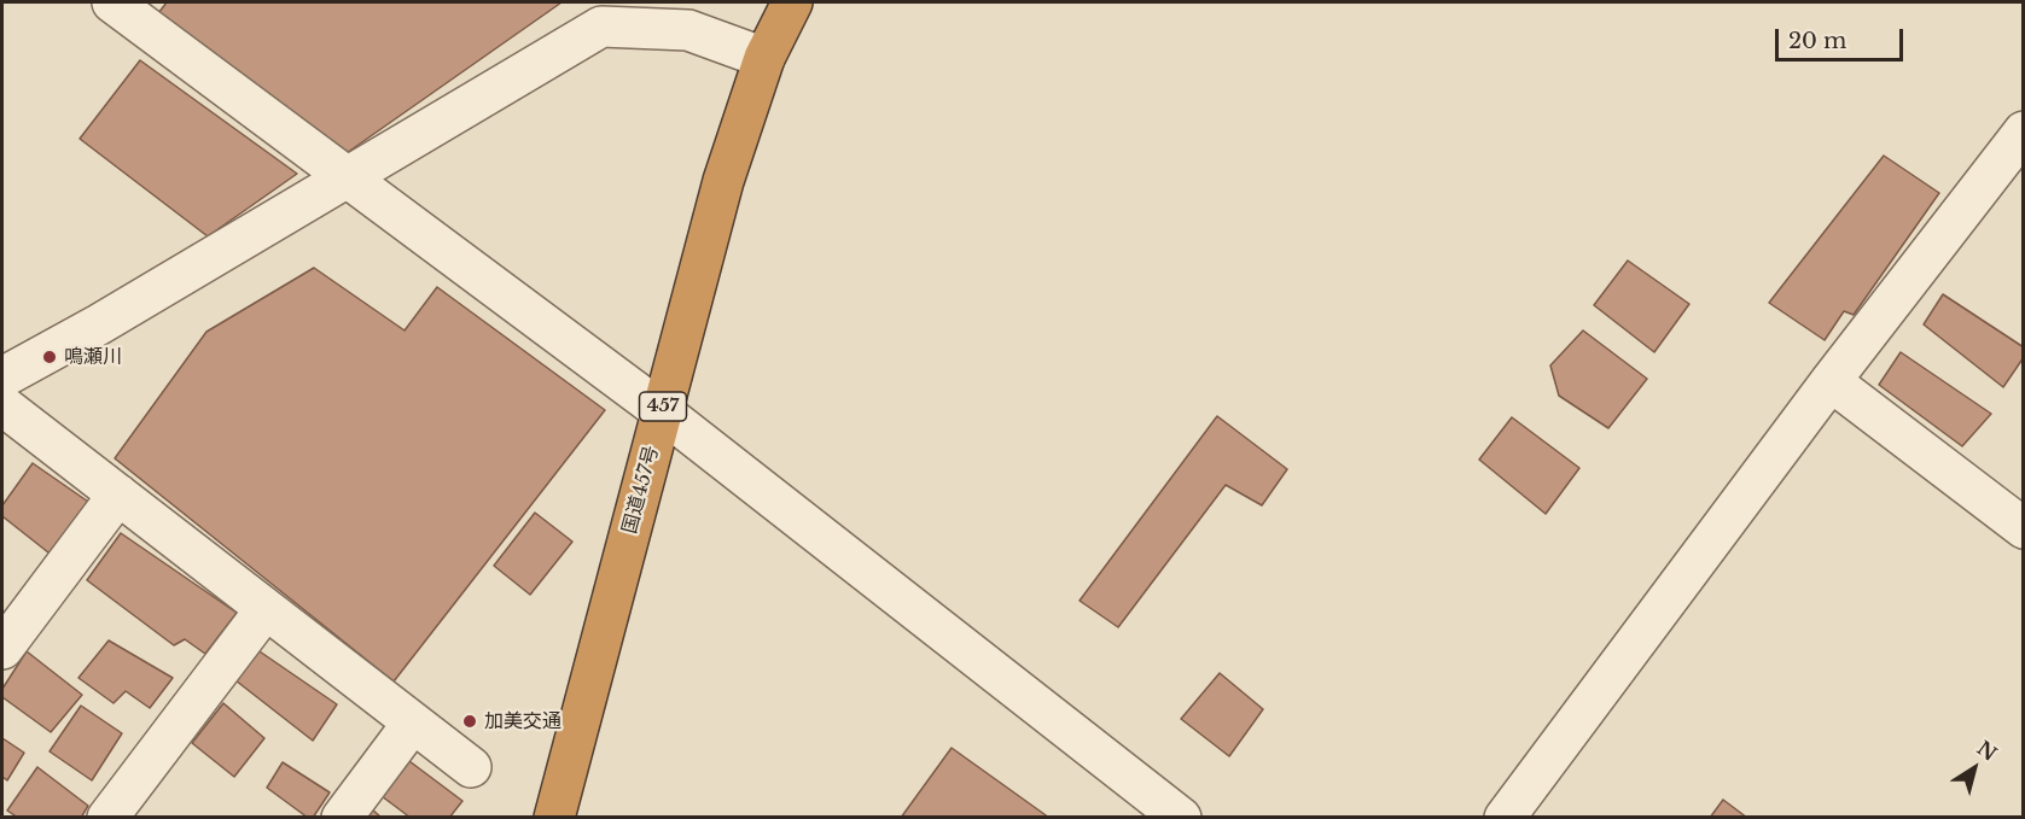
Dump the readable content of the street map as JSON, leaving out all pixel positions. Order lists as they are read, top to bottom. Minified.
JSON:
{"streets":{"highway":["457","国道457号"]},"places":["鳴瀬川","加美交通"],"scale_bar":"20 m","north":"top right"}
